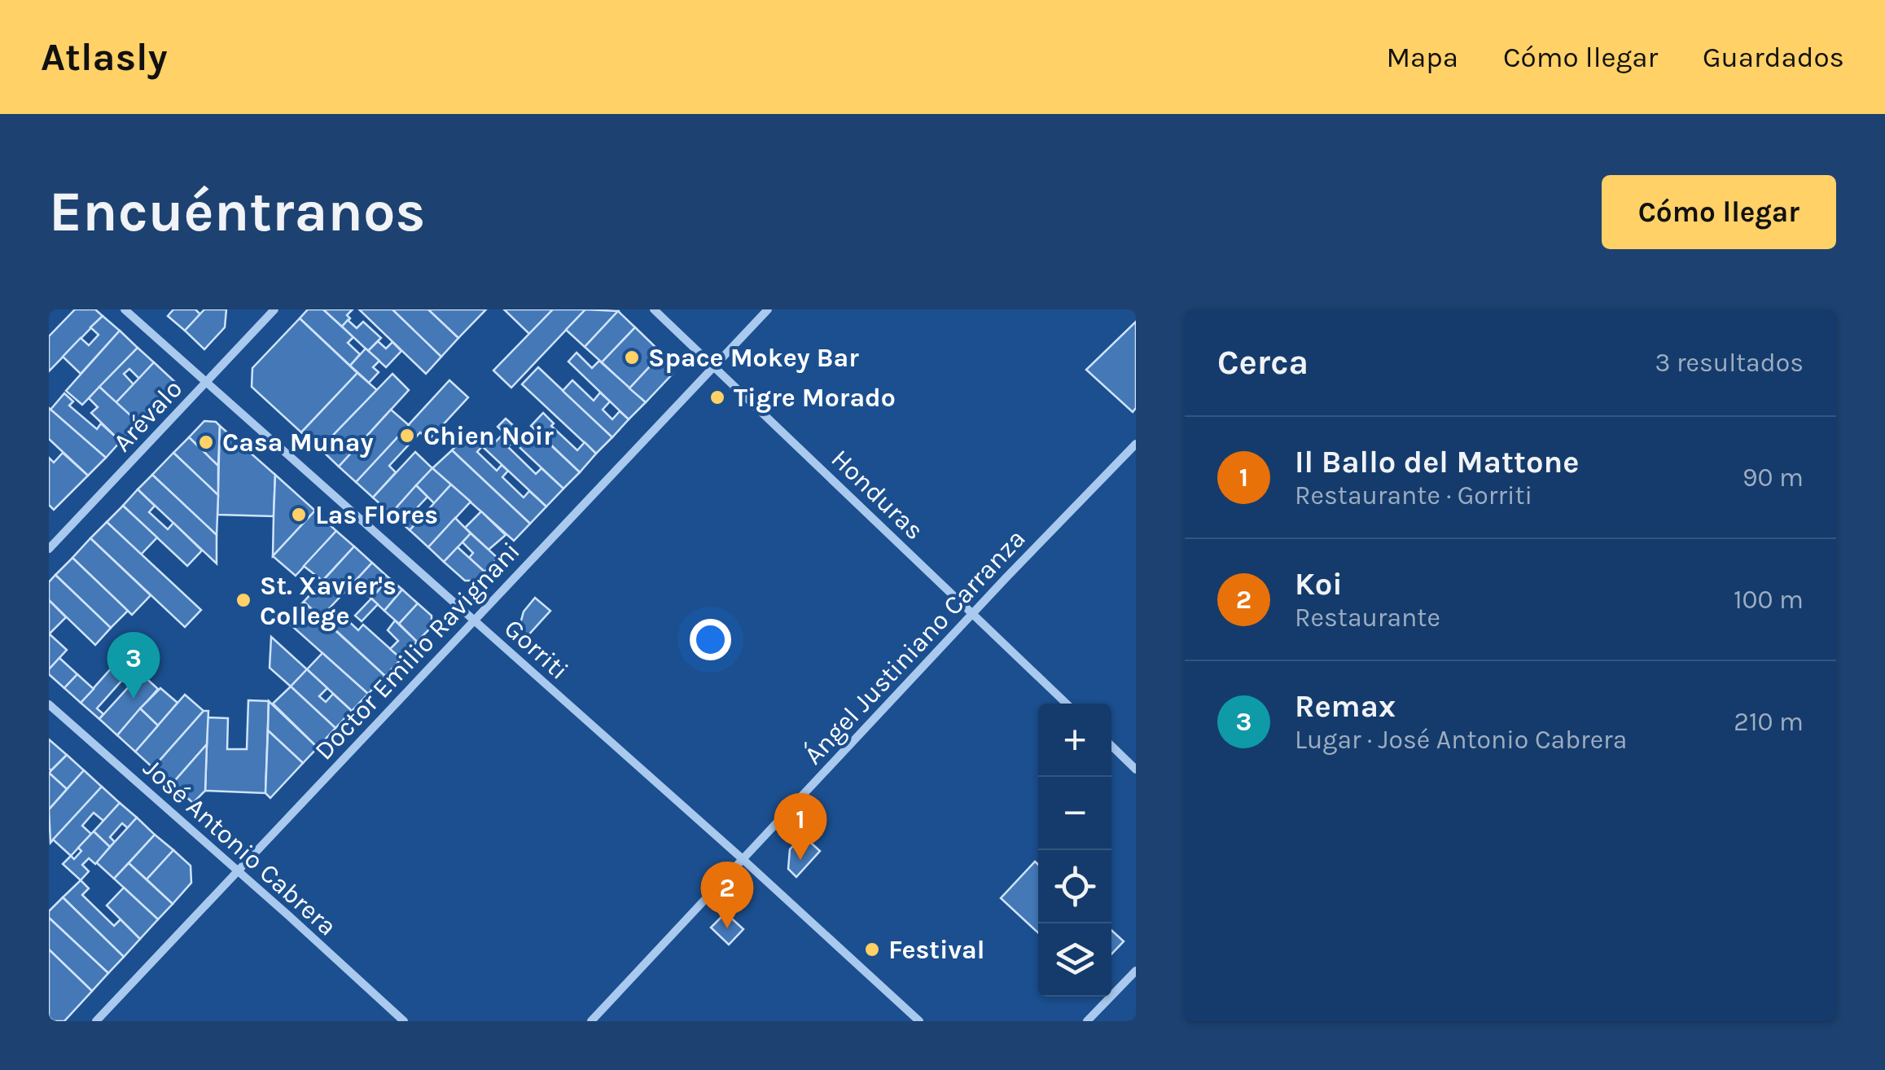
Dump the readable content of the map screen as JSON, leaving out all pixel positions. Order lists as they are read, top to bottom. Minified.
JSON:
{"streets":{"street":["Arévalo","Honduras","Ángel Justiniano Carranza","Gorriti","Doctor Emilio Ravignani","José Antonio Cabrera"]},"crossings":[["Arévalo","Gorriti"],["Honduras","Ángel Justiniano Carranza"],["Honduras","Doctor Emilio Ravignani"],["Ángel Justiniano Carranza","Gorriti"],["Gorriti","Doctor Emilio Ravignani"],["Doctor Emilio Ravignani","José Antonio Cabrera"]],"places":["Space Mokey Bar","Tigre Morado","Chien Noir","Casa Munay","Las Flores","St. Xavier's College","Festival"],"page":{"header":"Atlasly","nav":["Mapa","Cómo llegar","Guardados"],"buttons":"Cómo llegar","title":"Encuéntranos","heading":["Cerca","3 resultados"],"list":[{"mark":"1","name":"Il Ballo del Mattone","note":"Restaurante · Gorriti","value":"90 m"},{"mark":"2","name":"Koi","note":"Restaurante","value":"100 m"},{"mark":"3","name":"Remax","note":"Lugar · José Antonio Cabrera","value":"210 m"}],"pins":["3","1","2"],"map_buttons":["+","−"]}}
